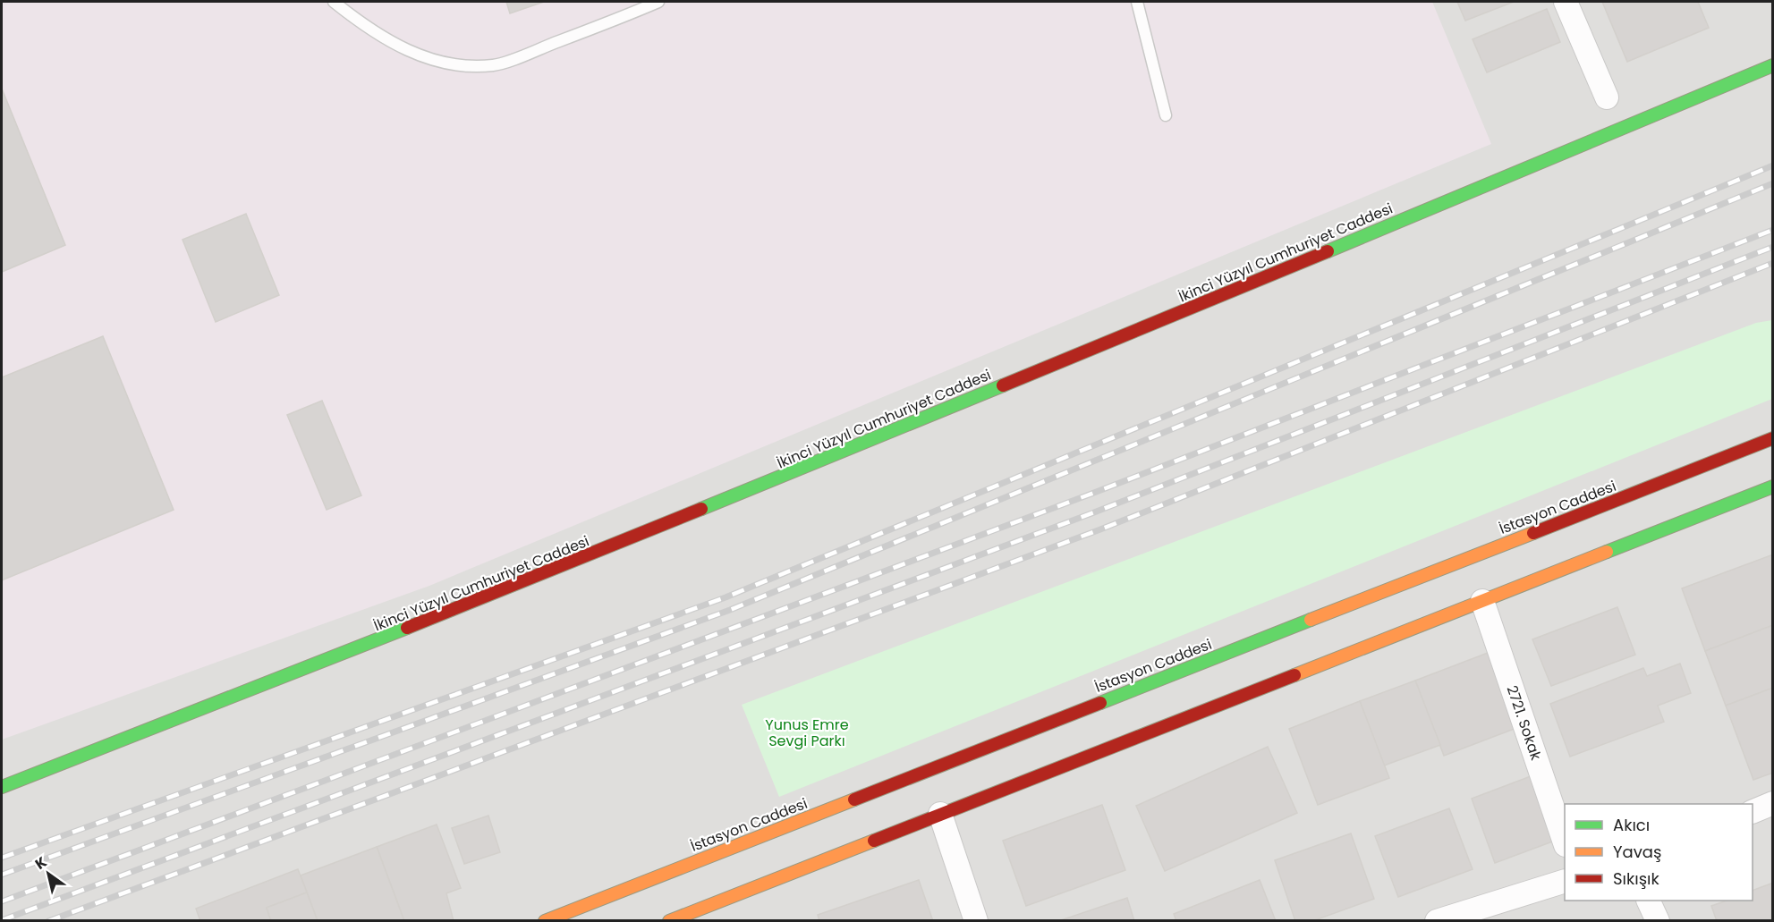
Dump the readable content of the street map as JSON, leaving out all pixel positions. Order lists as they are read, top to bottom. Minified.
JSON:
{"streets":{"main road":["İkinci Yüzyıl Cumhuriyet Caddesi","İstasyon Caddesi"],"street":["2721. Sokak"]},"parks":["Yunus Emre Sevgi Parkı"],"legend":["Akıcı","Yavaş","Sıkışık"],"north":"top left"}
